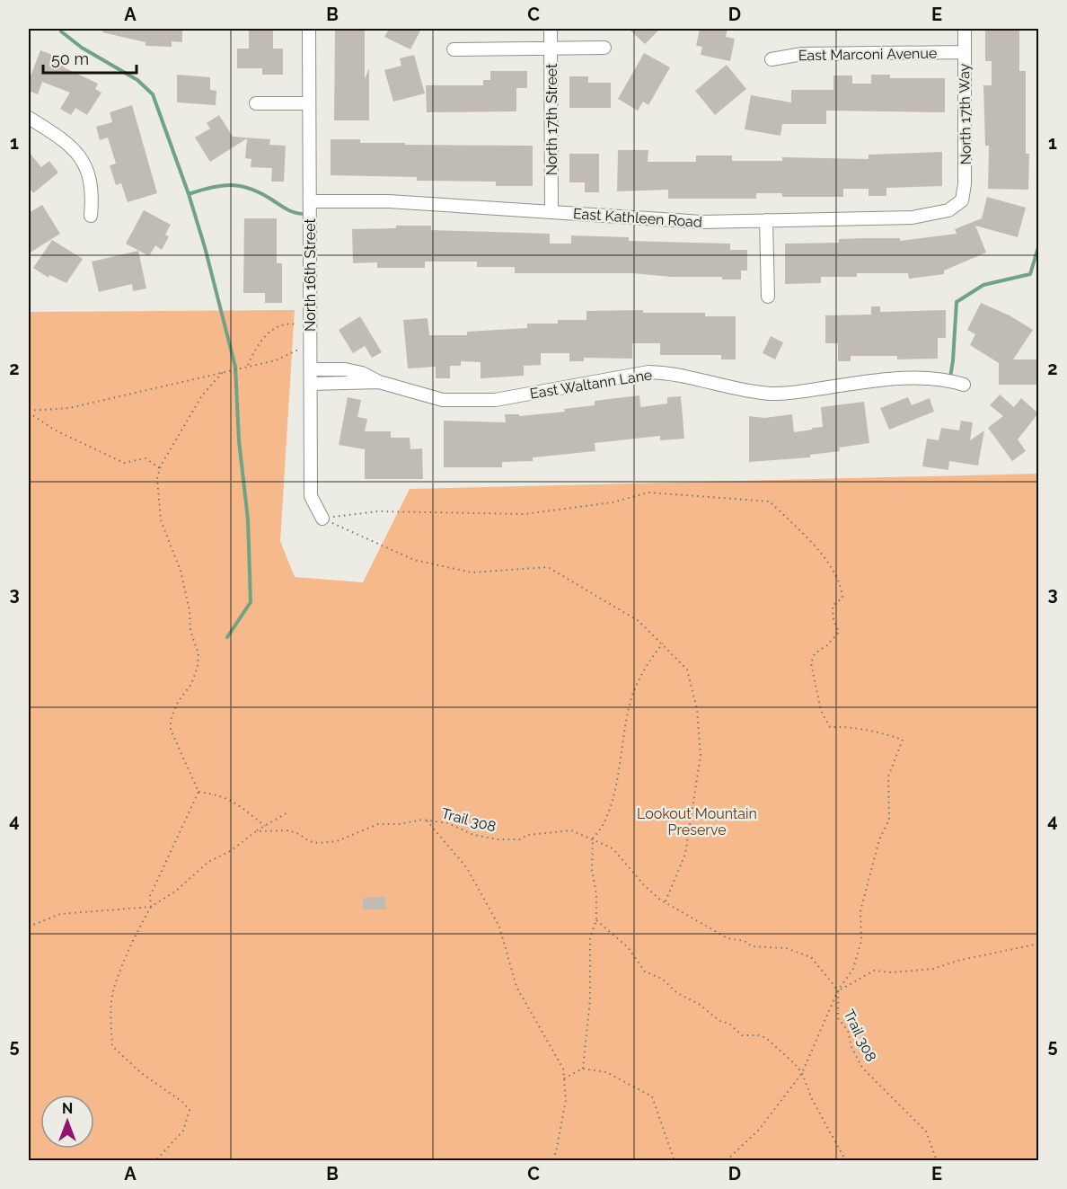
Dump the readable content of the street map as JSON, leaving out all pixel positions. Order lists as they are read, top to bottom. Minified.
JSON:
{"streets":{"street":["East Marconi Avenue","North 17th Way","North 17th Street","East Kathleen Road","North 16th Street","East Waltann Lane"],"path":["Trail 308"]},"crossings":[["East Marconi Avenue","North 17th Way"],["North 17th Way","East Kathleen Road"],["North 17th Street","East Kathleen Road"],["East Kathleen Road","North 16th Street"],["North 16th Street","East Waltann Lane"]],"parks":["Lookout Mountain Preserve"],"scale_bar":"50 m","north":"top","grid":{"columns":["A","B","C","D","E"],"rows":["1","2","3","4","5"]}}
